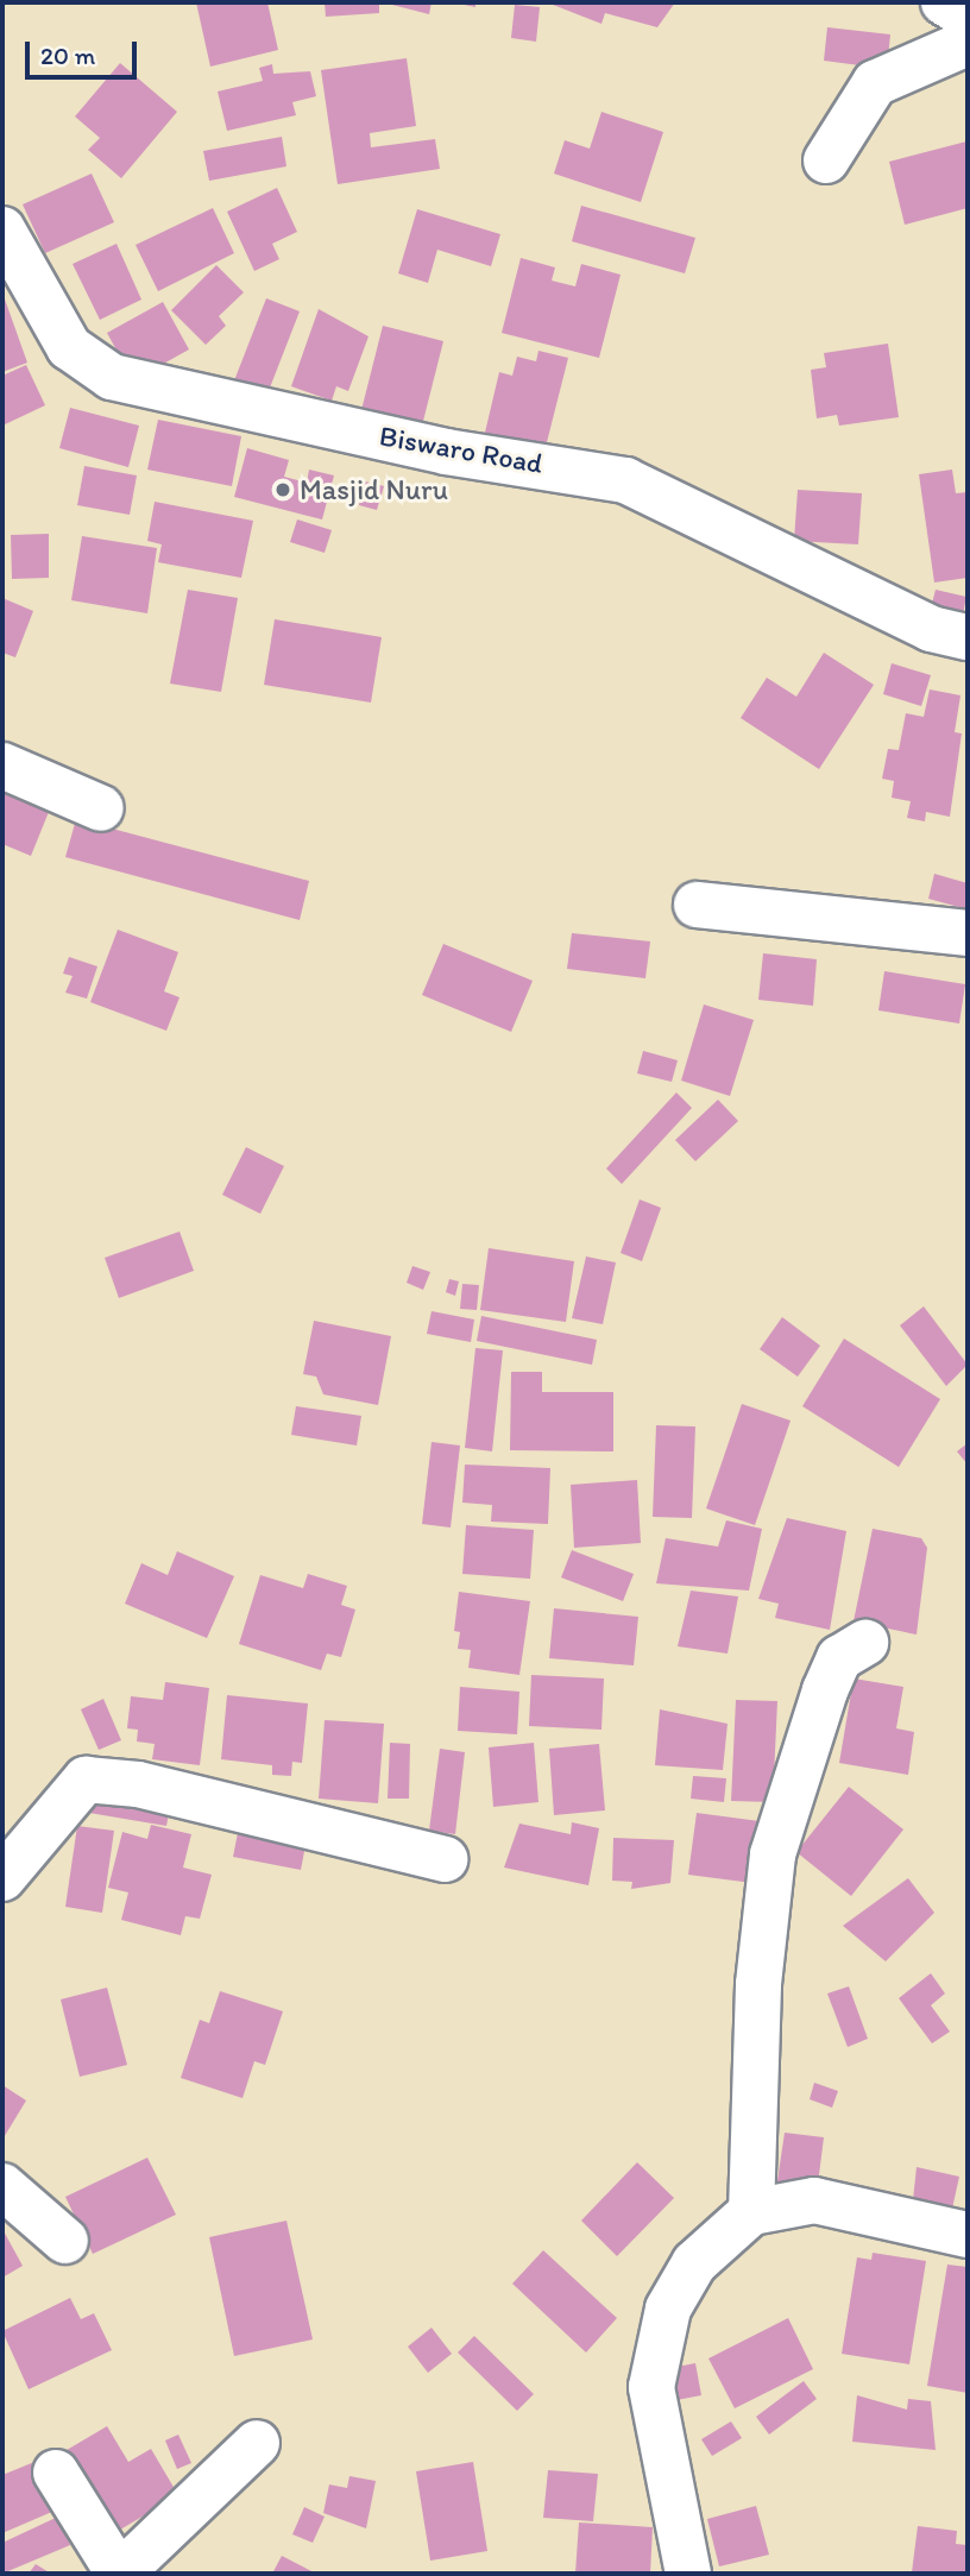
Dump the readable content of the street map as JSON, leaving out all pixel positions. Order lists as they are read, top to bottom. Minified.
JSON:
{"streets":{"street":["Biswaro Road"]},"places":["Masjid Nuru"],"scale_bar":"20 m"}
